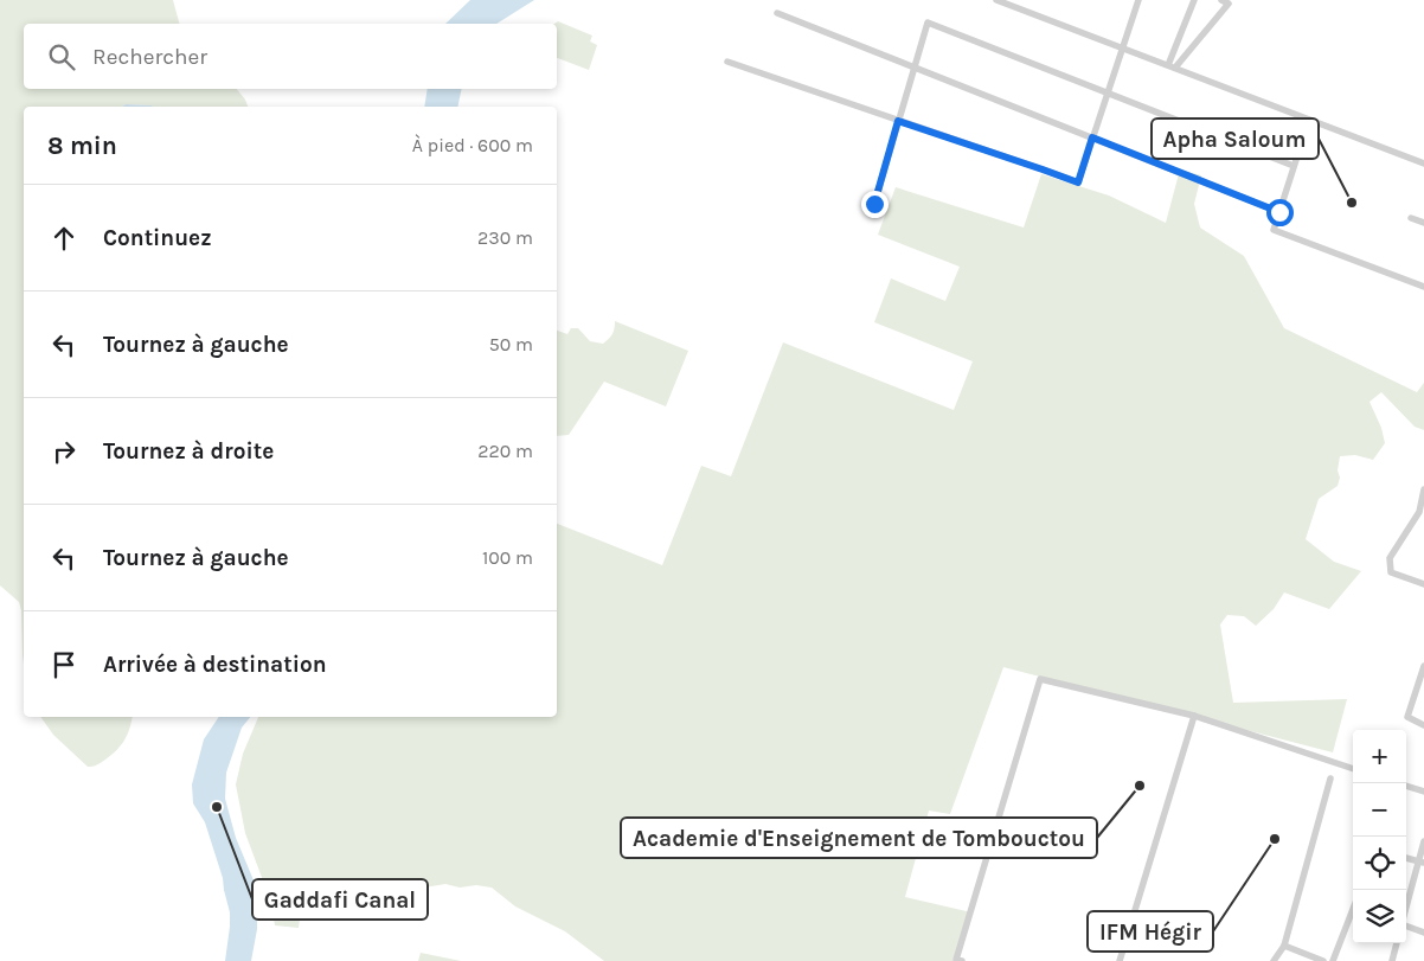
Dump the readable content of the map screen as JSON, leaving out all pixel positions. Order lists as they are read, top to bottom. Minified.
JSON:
{"places":["Apha Saloum","Academie d'Enseignement de Tombouctou","Gaddafi Canal","IFM Hégir"],"page":{"search":"Rechercher","heading":["8 min","À pied · 600 m"],"list":[["Continuez","230 m"],["Tournez à gauche","50 m"],["Tournez à droite","220 m"],["Tournez à gauche","100 m"],"Arrivée à destination"],"map_buttons":["+","−"]}}
